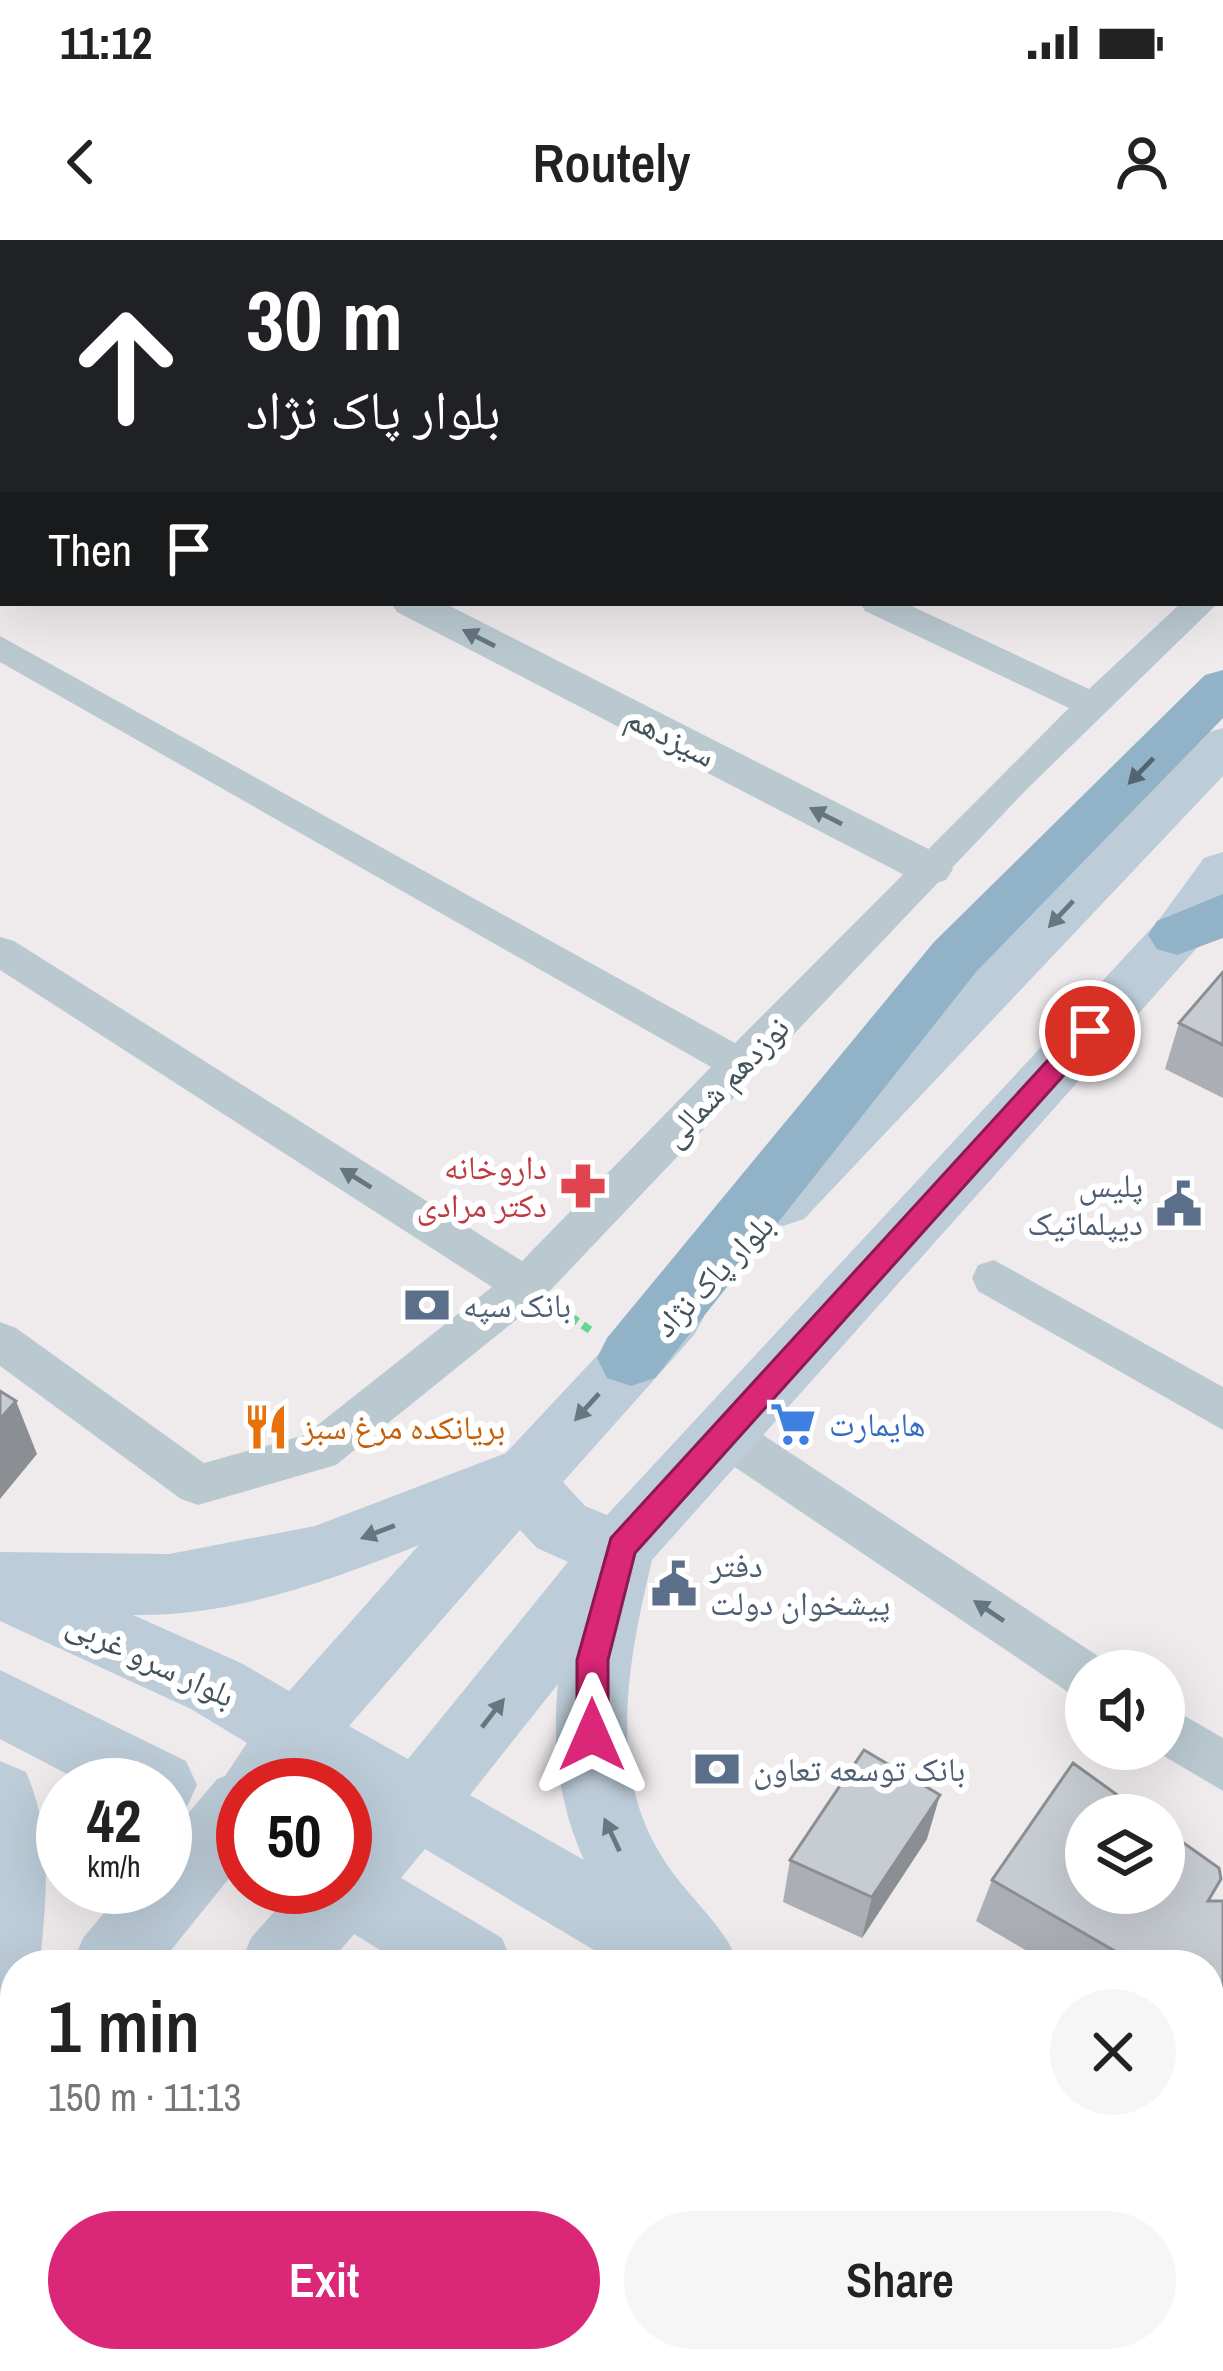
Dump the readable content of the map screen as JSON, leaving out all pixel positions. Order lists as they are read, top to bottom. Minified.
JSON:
{"streets":{"main road":["بلوار پاک نژاد","بلوار سرو غربی"],"street":["سیزدهم","نوزدهم شمالی"]},"crossings":[["سیزدهم","نوزدهم شمالی"]],"places":{"pharmacy":["داروخانه دکتر مرادی"],"public building":["پلیس دیپلماتیک","دفتر پیشخوان دولت"],"bank":["بانک سپه","بانک توسعه تعاون"],"supermarket":["هایمارت"],"restaurant":["بریانکده مرغ سبز"]},"page":{"status":"11:12","header":"Routely","turn":["30 m","بلوار پاک نژاد"],"then":"Then","speed":"42 km/h","limit":"50","heading":["1 min","150 m · 11:13"],"buttons":["Exit","Share"]}}
